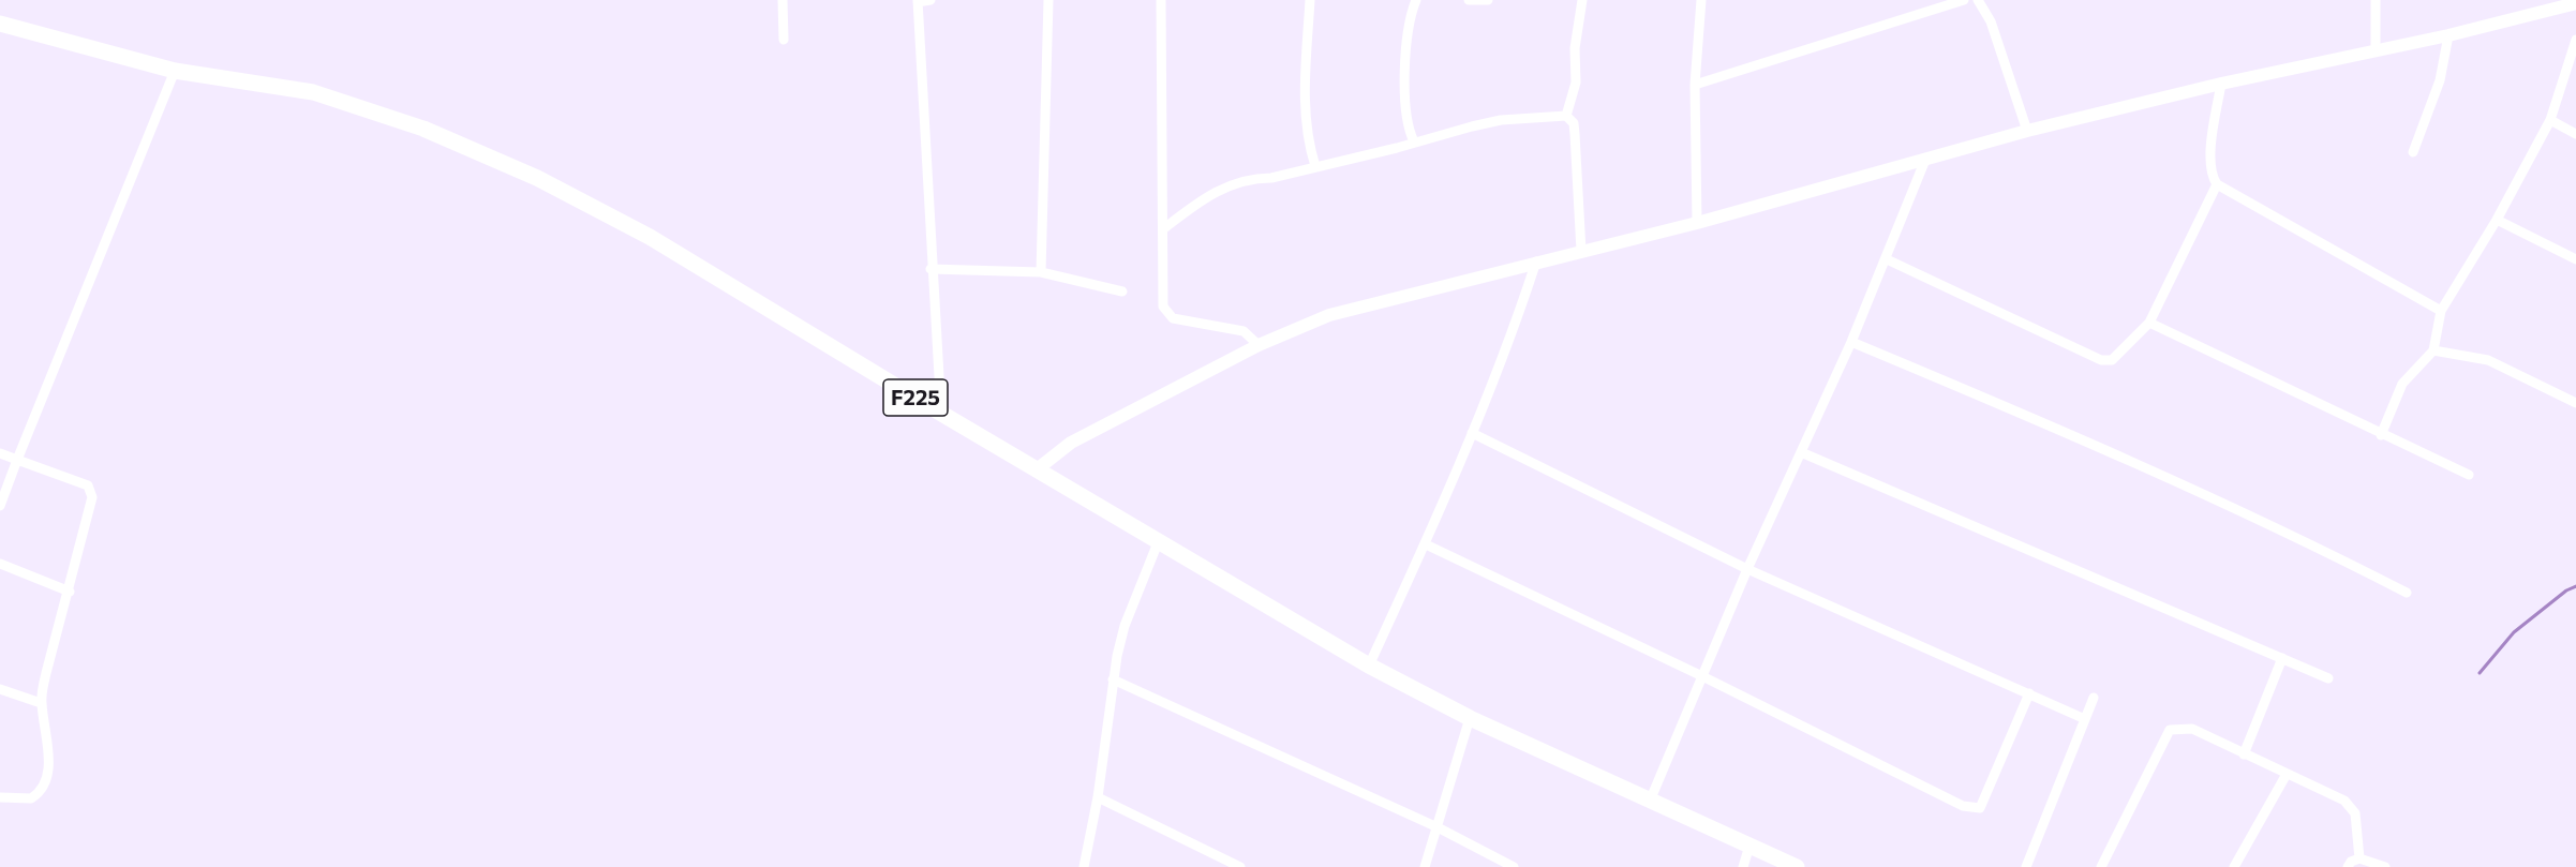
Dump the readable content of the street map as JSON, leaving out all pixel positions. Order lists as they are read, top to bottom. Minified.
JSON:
{"streets":{"main road":["F225"]}}
